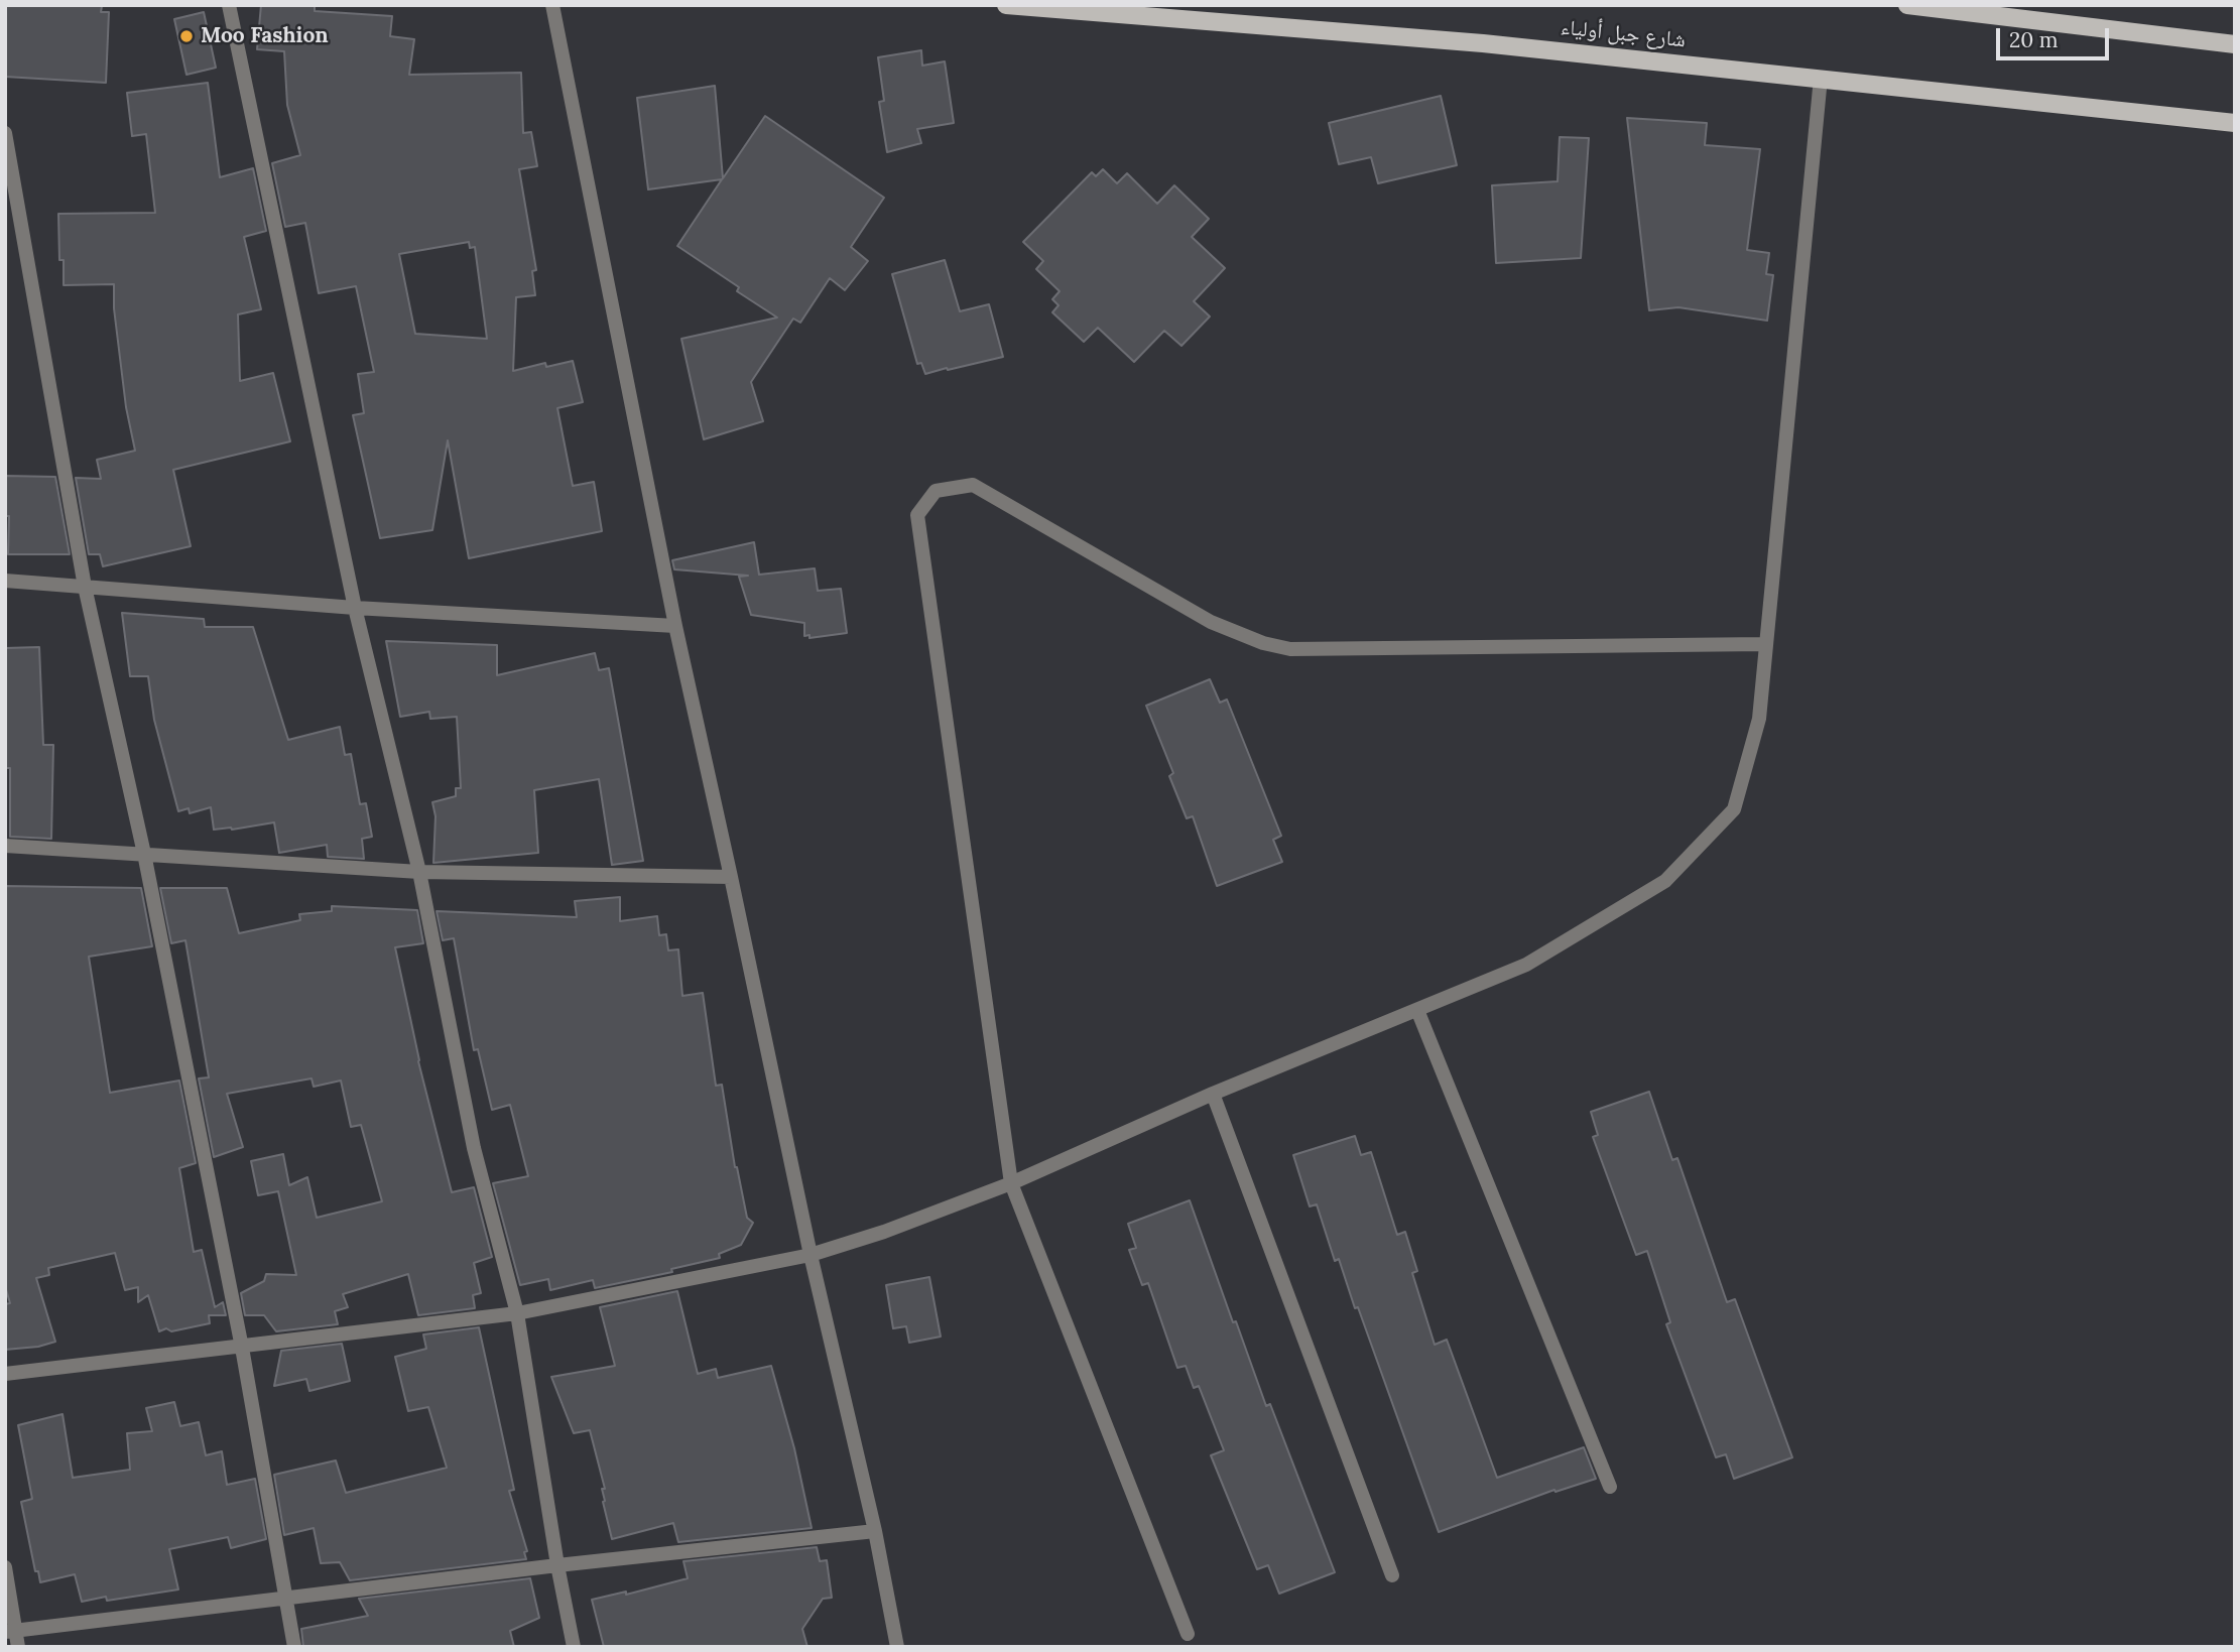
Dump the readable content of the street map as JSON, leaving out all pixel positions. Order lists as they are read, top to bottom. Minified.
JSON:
{"streets":{"main road":["شارع جبل أولياء"]},"places":["Moo Fashion"],"scale_bar":"20 m"}
